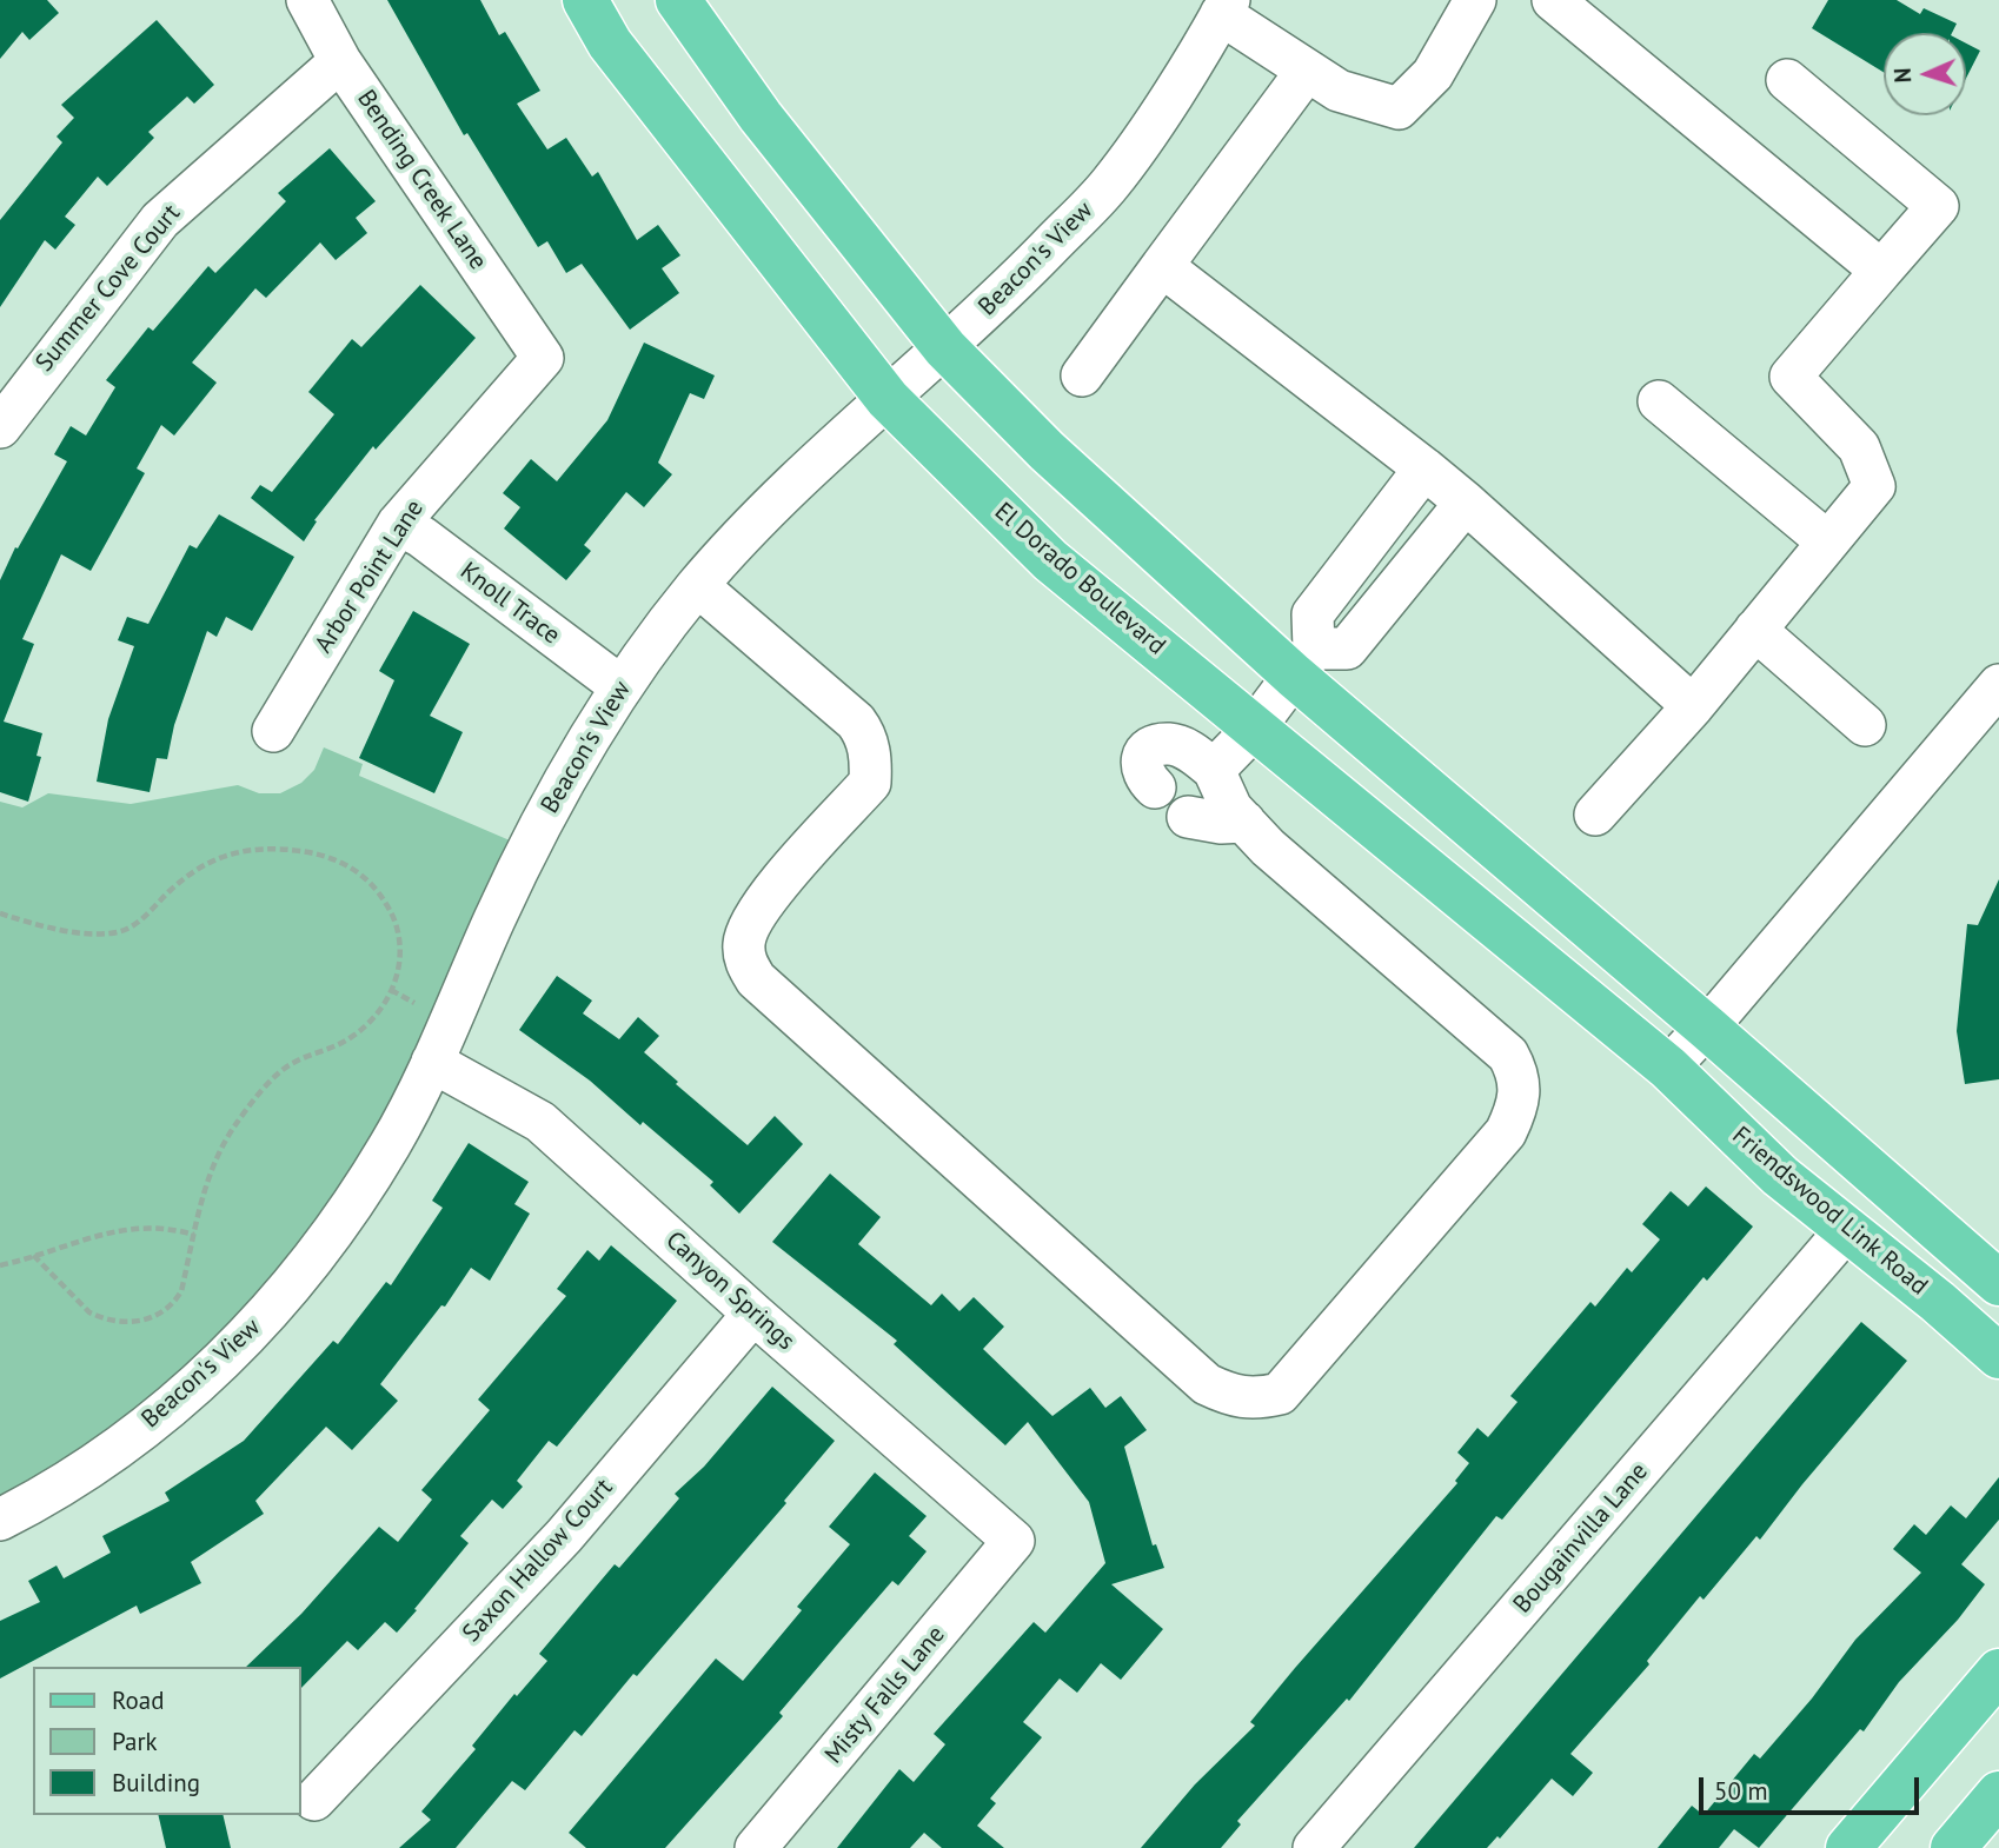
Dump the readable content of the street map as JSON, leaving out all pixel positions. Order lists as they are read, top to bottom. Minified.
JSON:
{"streets":{"main road":["El Dorado Boulevard","Friendswood Link Road"],"street":["Bending Creek Lane","Beacon's View","Summer Cove Court","Arbor Point Lane","Knoll Trace","Canyon Springs","Bougainvilla Lane","Saxon Hallow Court","Misty Falls Lane"]},"crossings":[["Bending Creek Lane","Summer Cove Court"],["Bending Creek Lane","Arbor Point Lane"],["Beacon's View","El Dorado Boulevard"],["Beacon's View","Knoll Trace"],["Beacon's View","Canyon Springs"],["Arbor Point Lane","Knoll Trace"],["El Dorado Boulevard","Friendswood Link Road"],["Friendswood Link Road","Bougainvilla Lane"],["Canyon Springs","Saxon Hallow Court"],["Canyon Springs","Misty Falls Lane"]],"legend":["Road","Park","Building"],"scale_bar":"50 m","north":"left"}
